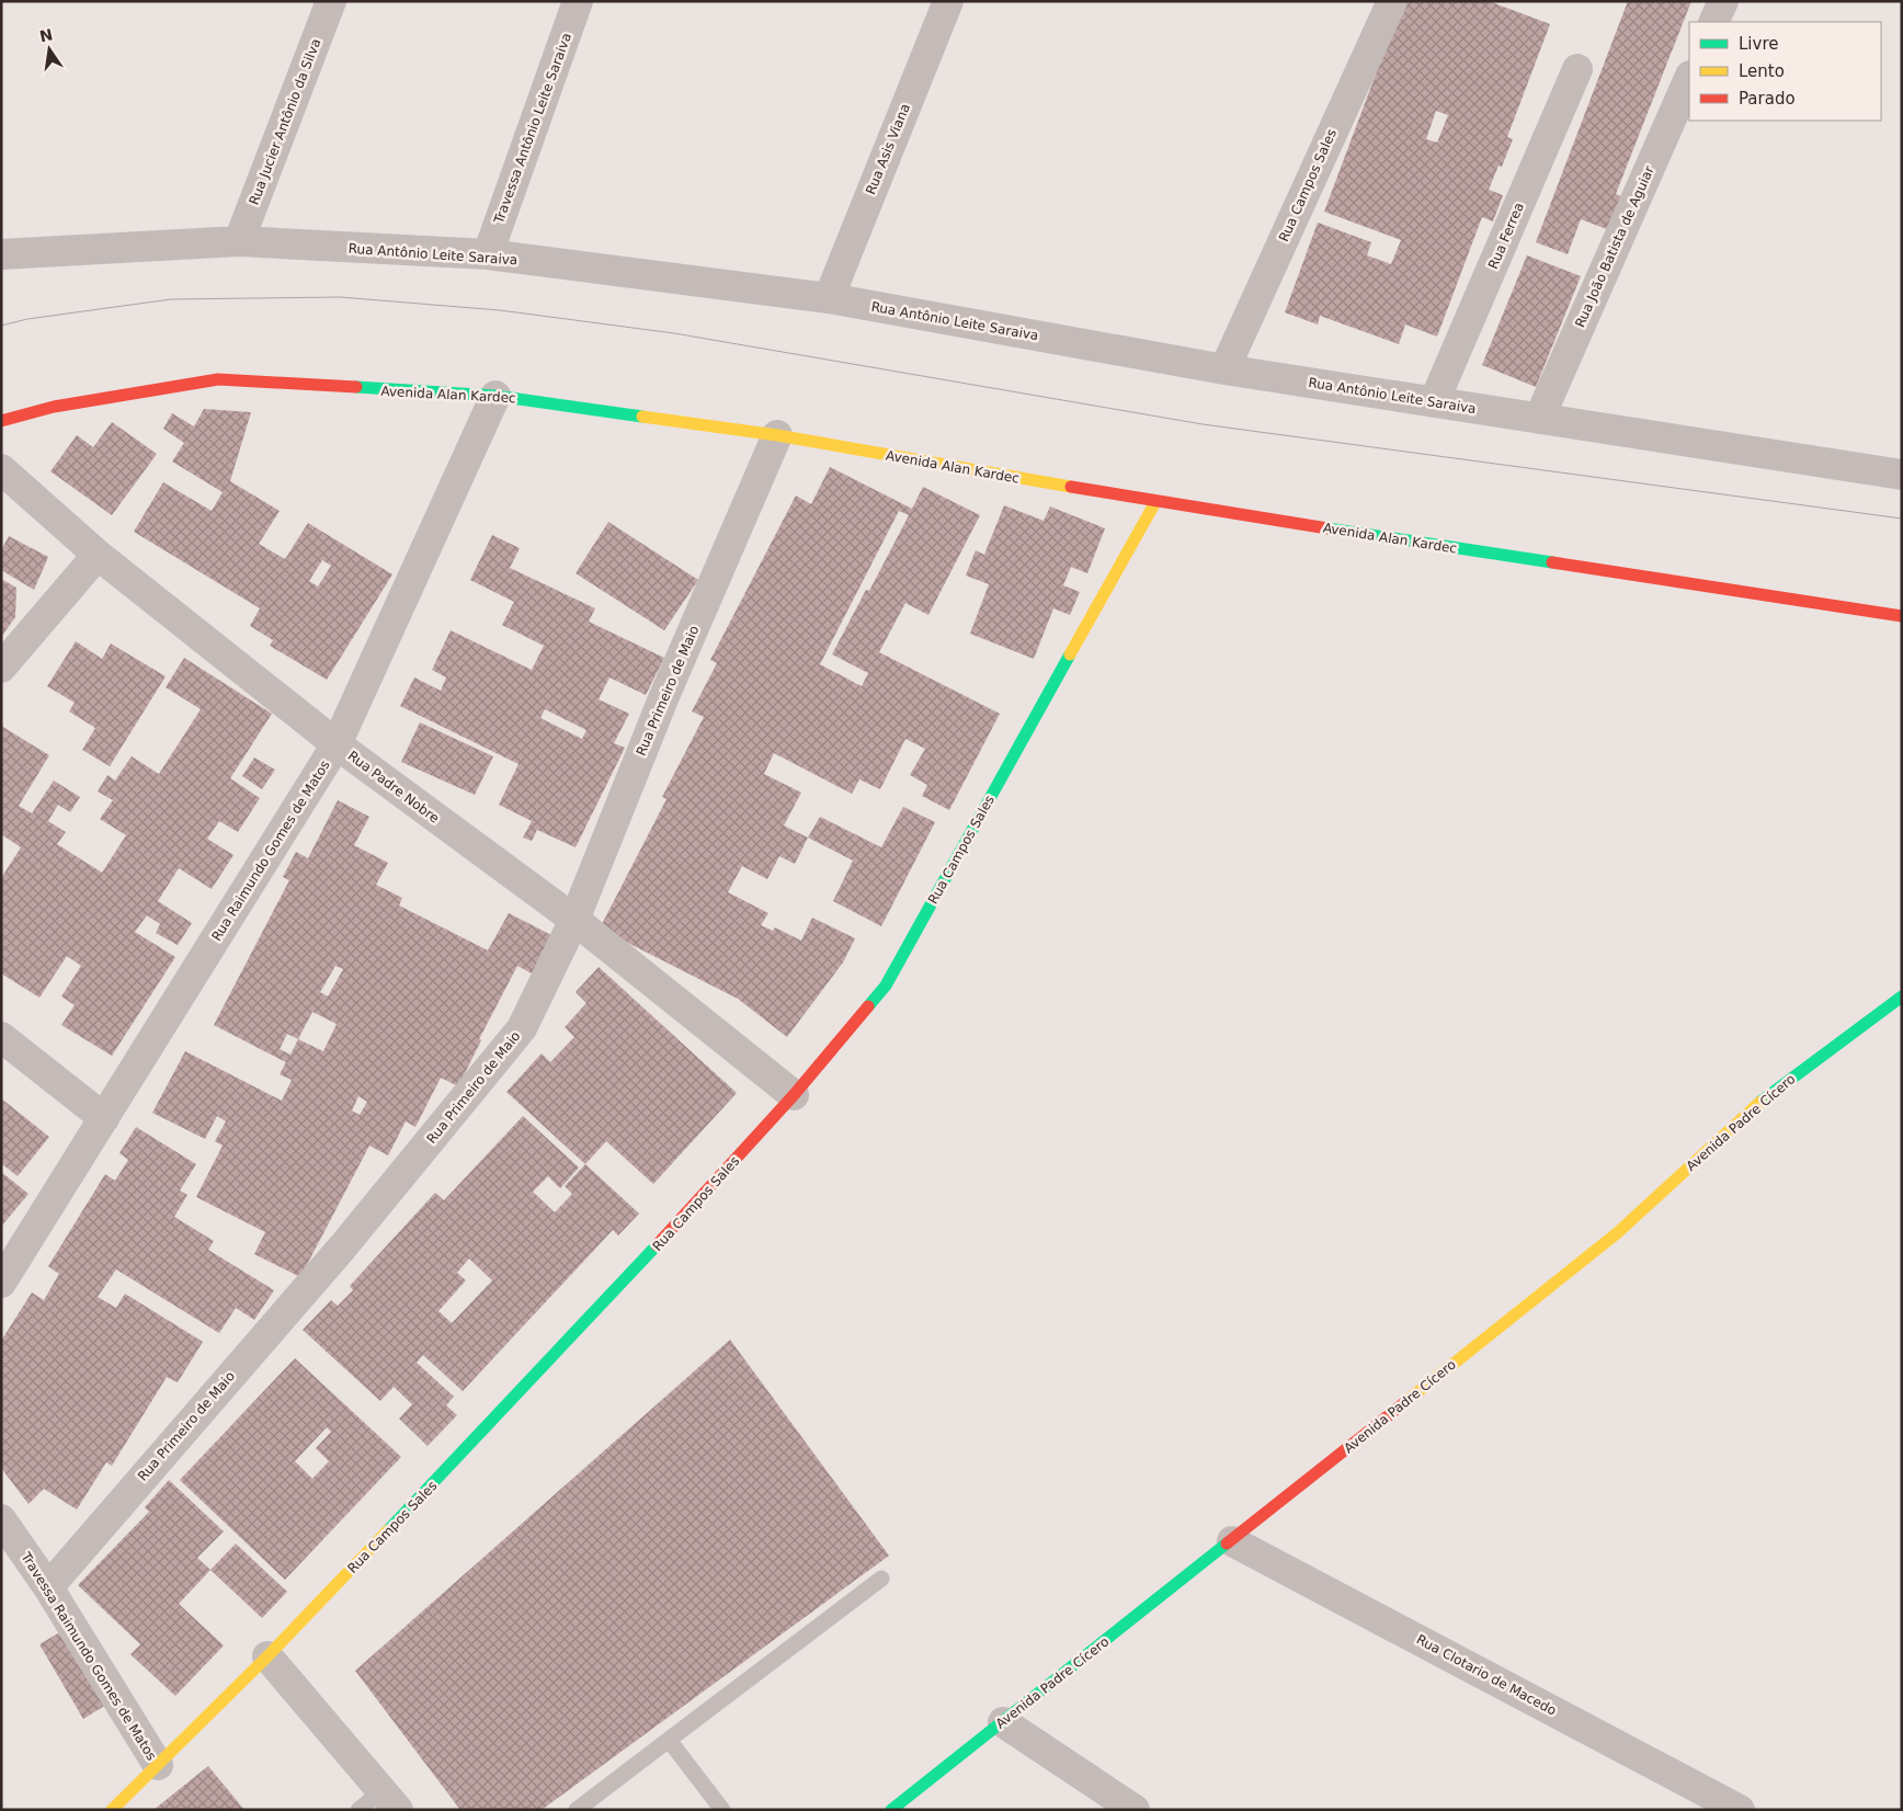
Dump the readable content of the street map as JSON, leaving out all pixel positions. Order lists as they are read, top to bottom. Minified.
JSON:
{"streets":{"street":["Rua Jucier Antônio da Silva","Travessa Antônio Leite Saraiva","Rua Asis Viana","Rua Campos Sales","Rua Ferrea","Rua João Batista de Aguiar","Rua Antônio Leite Saraiva","Avenida Alan Kardec","Rua Primeiro de Maio","Rua Padre Nobre","Rua Raimundo Gomes de Matos","Avenida Padre Cícero","Travessa Raimundo Gomes de Matos","Rua Clotario de Macedo"]},"crossings":[["Rua Jucier Antônio da Silva","Rua Antônio Leite Saraiva"],["Travessa Antônio Leite Saraiva","Rua Antônio Leite Saraiva"],["Rua Asis Viana","Rua Antônio Leite Saraiva"],["Rua Campos Sales","Rua Antônio Leite Saraiva"],["Rua Campos Sales","Avenida Alan Kardec"],["Rua Campos Sales","Rua Padre Nobre"],["Rua Campos Sales","Travessa Raimundo Gomes de Matos"],["Rua Ferrea","Rua Antônio Leite Saraiva"],["Rua João Batista de Aguiar","Rua Antônio Leite Saraiva"],["Avenida Alan Kardec","Rua Primeiro de Maio"],["Avenida Alan Kardec","Rua Raimundo Gomes de Matos"],["Rua Primeiro de Maio","Rua Padre Nobre"],["Rua Primeiro de Maio","Travessa Raimundo Gomes de Matos"],["Rua Padre Nobre","Rua Raimundo Gomes de Matos"],["Avenida Padre Cícero","Rua Clotario de Macedo"]],"legend":["Livre","Lento","Parado"],"north":"top"}
